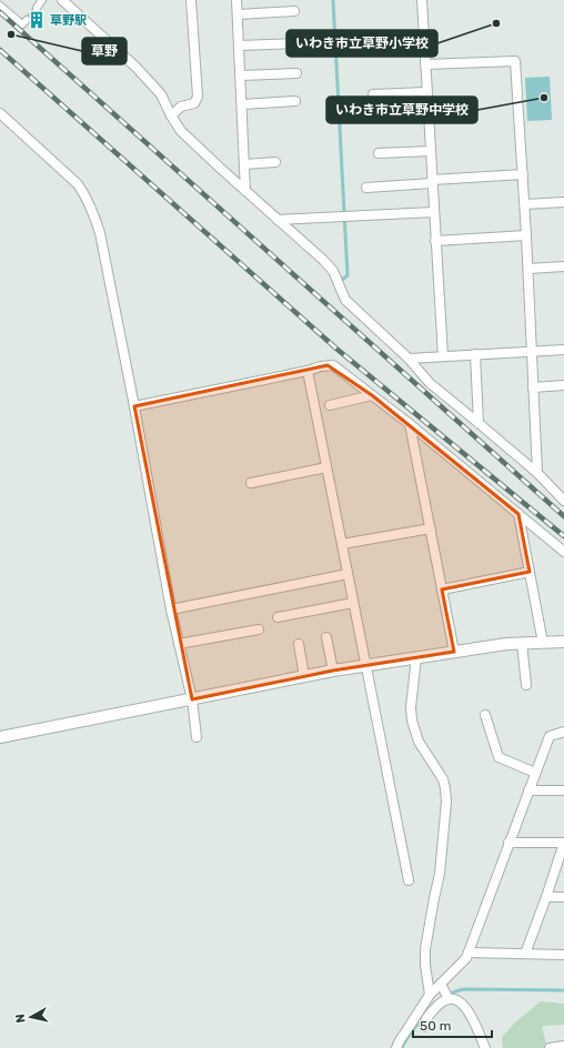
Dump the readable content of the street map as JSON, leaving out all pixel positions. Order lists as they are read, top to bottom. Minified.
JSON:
{"places":{"building":["草野駅"],"other":["いわき市立草野小学校","草野","いわき市立草野中学校"]},"scale_bar":"50 m","north":"left"}
